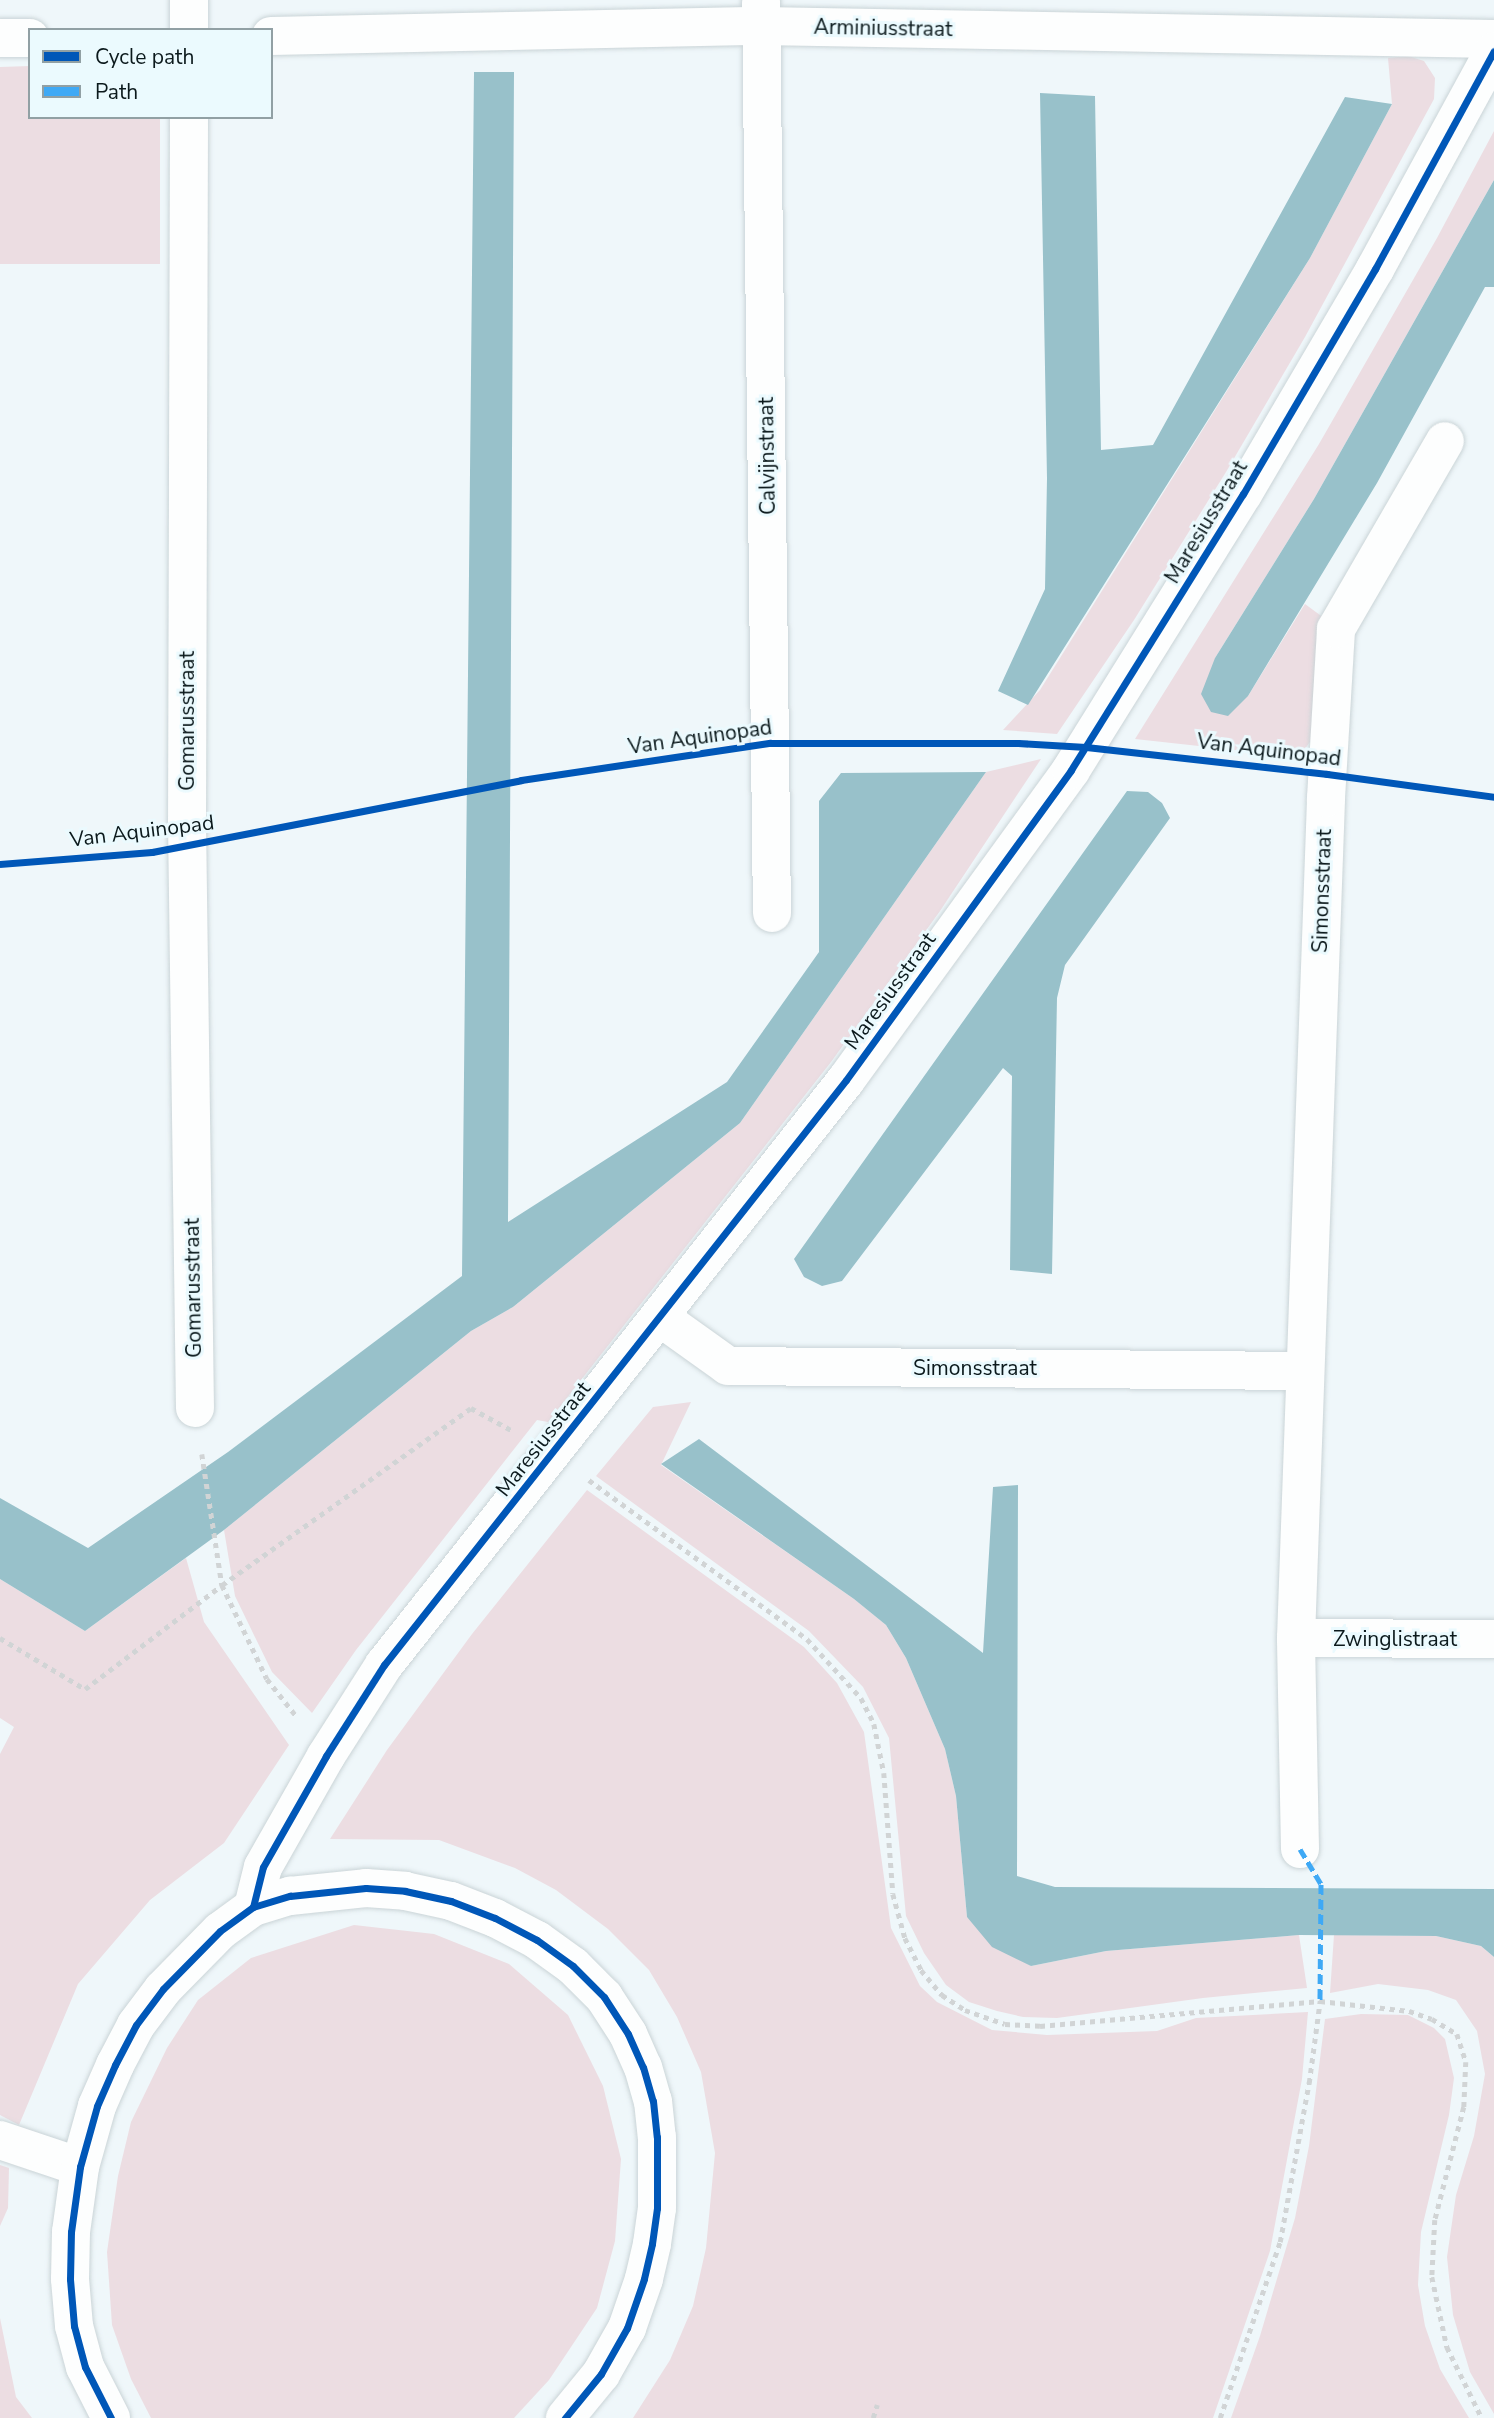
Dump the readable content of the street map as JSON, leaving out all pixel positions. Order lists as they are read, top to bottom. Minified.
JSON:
{"streets":{"street":["Arminiusstraat","Calvijnstraat","Maresiusstraat","Gomarusstraat","Simonsstraat","Zwinglistraat"],"cycle path":["Van Aquinopad"]},"crossings":[["Arminiusstraat","Calvijnstraat"],["Maresiusstraat","Simonsstraat"],["Simonsstraat","Zwinglistraat"]],"legend":["Cycle path","Path"]}
